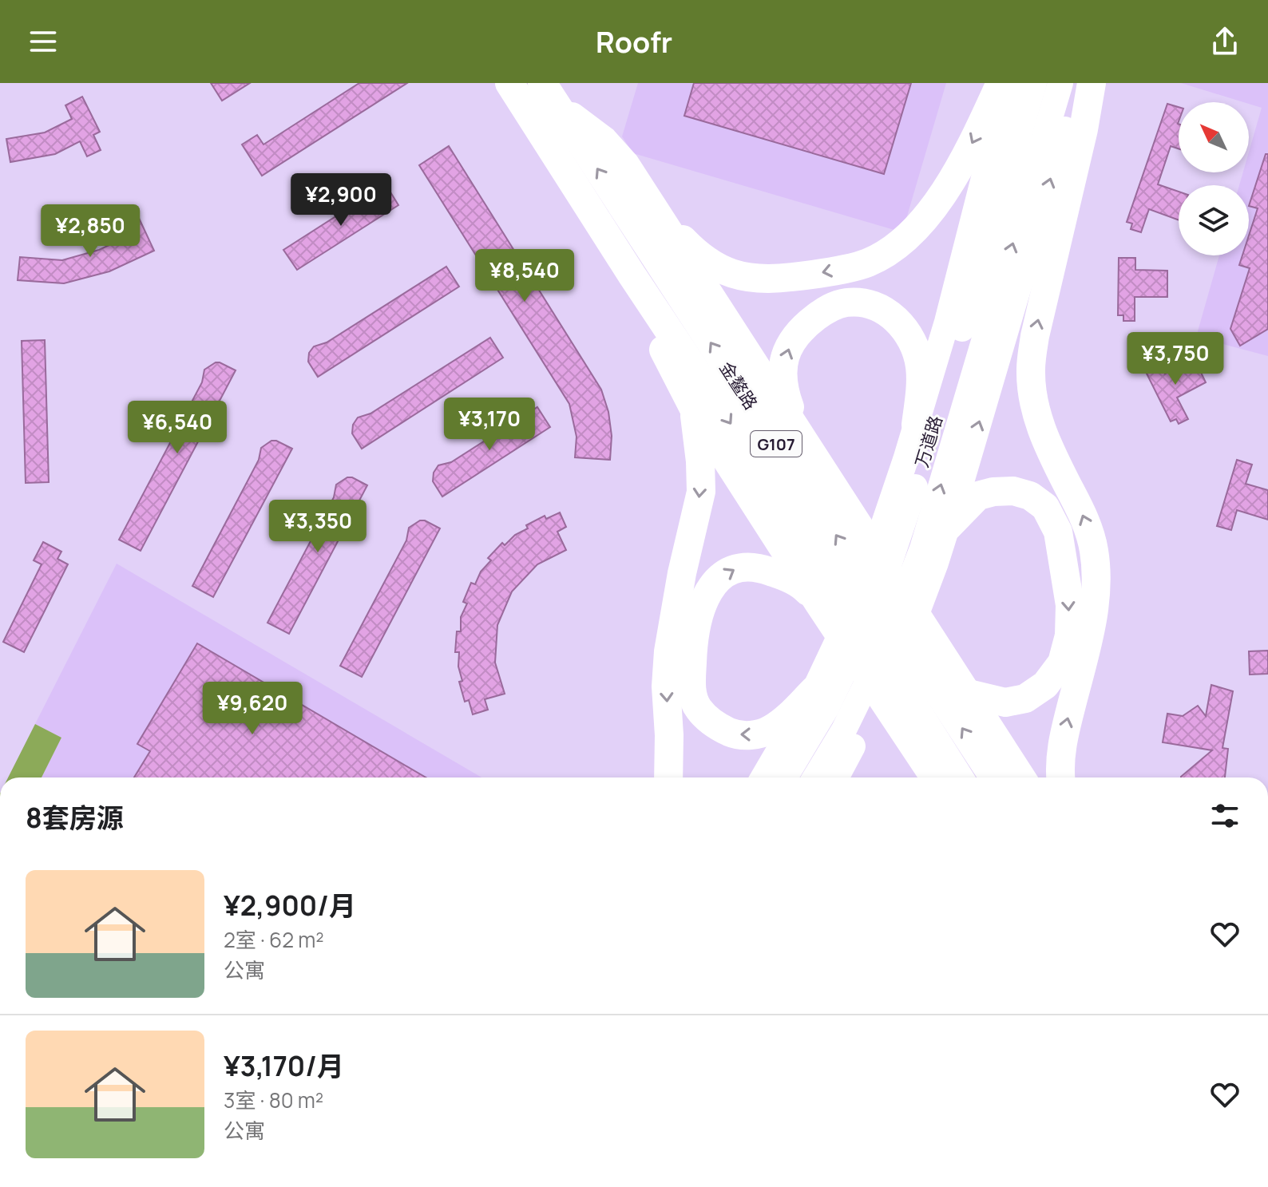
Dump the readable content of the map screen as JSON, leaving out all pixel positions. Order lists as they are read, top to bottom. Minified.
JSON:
{"streets":{"highway":["金鳌路","G107"],"main road":["万道路"]},"north":"top left","page":{"header":"Roofr","price":["¥2,900","¥2,850","¥8,540","¥3,750","¥3,170","¥6,540","¥3,350","¥9,620"],"heading":"8套房源","list":[{"name":"¥2,900/月","note":"2室 · 62 m² · 公寓"},{"name":"¥3,170/月","note":"3室 · 80 m² · 公寓"}]}}
